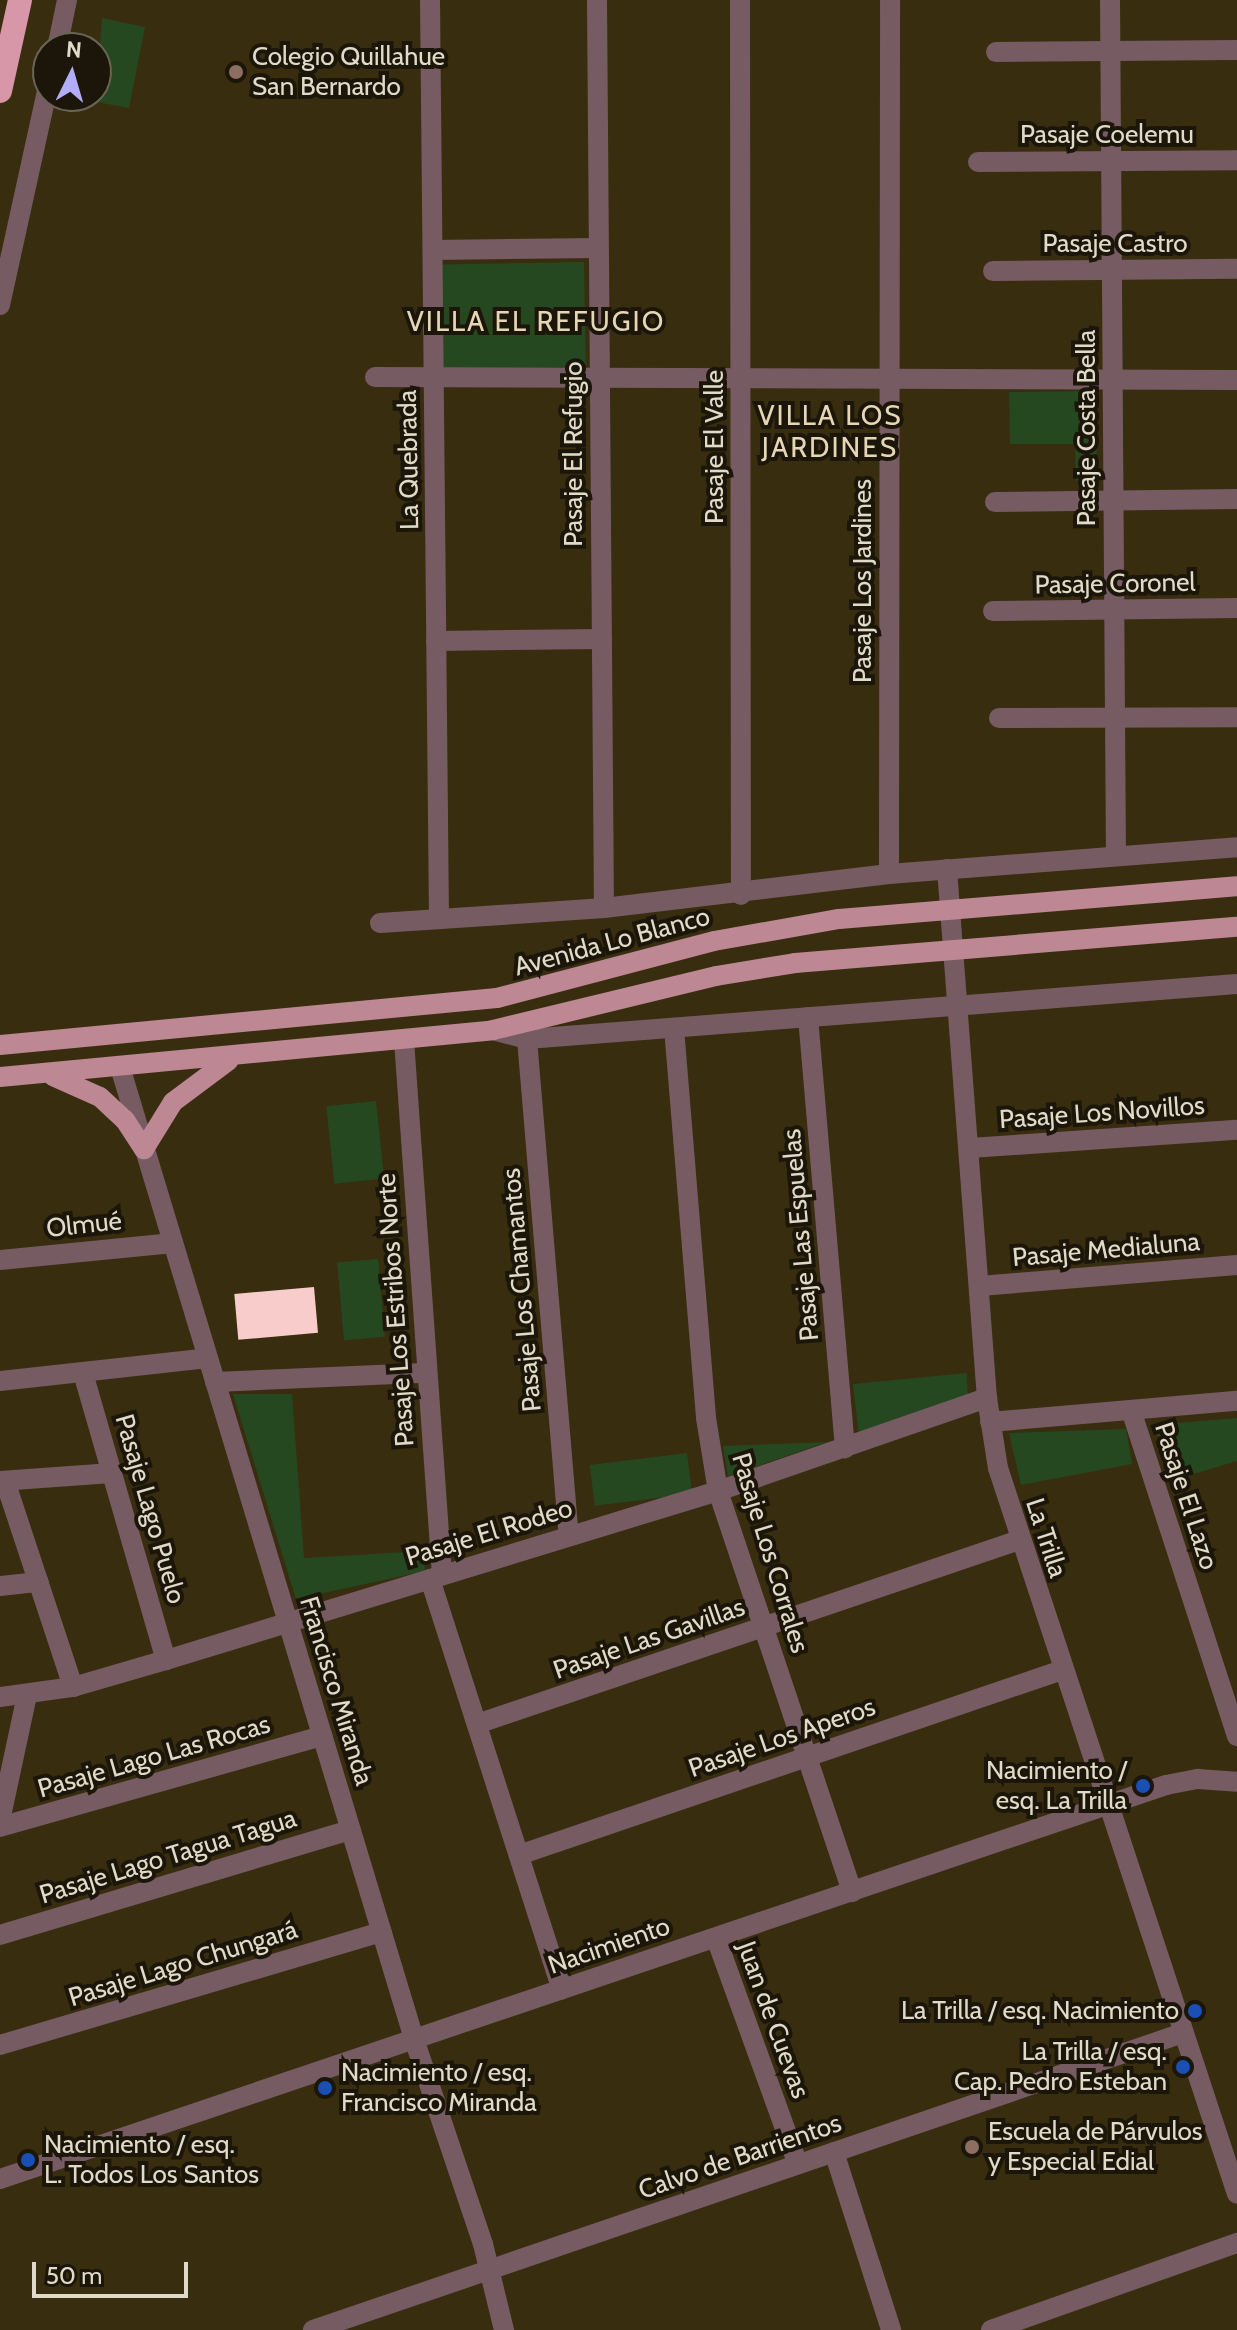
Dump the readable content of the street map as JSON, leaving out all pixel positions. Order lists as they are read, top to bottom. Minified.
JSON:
{"streets":{"main road":["Avenida Lo Blanco"],"street":["Pasaje Coelemu","Pasaje Castro","Pasaje Costa Bella","Pasaje El Valle","Pasaje El Refugio","La Quebrada","Pasaje Los Jardines","Pasaje Coronel","Pasaje Los Novillos","Olmué","Pasaje Las Espuelas","Pasaje Medialuna","Pasaje Los Chamantos","Pasaje Los Estribos Norte","Pasaje El Lazo","Pasaje Lago Puelo","Pasaje El Rodeo","La Trilla","Pasaje Los Corrales","Pasaje Las Gavillas","Francisco Miranda","Pasaje Los Aperos","Pasaje Lago Las Rocas","Pasaje Lago Tagua Tagua","Nacimiento","Pasaje Lago Chungará","Juan de Cuevas","Calvo de Barrientos"]},"crossings":[["Pasaje Coelemu","Pasaje Costa Bella"],["Pasaje Castro","Pasaje Costa Bella"],["Pasaje Costa Bella","Pasaje Coronel"],["Pasaje Costa Bella","Avenida Lo Blanco"],["Pasaje El Valle","Avenida Lo Blanco"],["Pasaje El Refugio","Avenida Lo Blanco"],["La Quebrada","Avenida Lo Blanco"],["Pasaje Los Jardines","Avenida Lo Blanco"],["Avenida Lo Blanco","La Trilla"],["Pasaje Los Novillos","La Trilla"],["Olmué","Francisco Miranda"],["Pasaje Las Espuelas","Pasaje El Rodeo"],["Pasaje Medialuna","La Trilla"],["Pasaje Los Chamantos","Pasaje El Rodeo"],["Pasaje Los Estribos Norte","Pasaje El Rodeo"],["Pasaje Los Estribos Norte","Pasaje Las Gavillas"],["Pasaje Los Estribos Norte","Pasaje Los Aperos"],["Pasaje Los Estribos Norte","Nacimiento"],["Pasaje Lago Puelo","Pasaje El Rodeo"],["Pasaje El Rodeo","La Trilla"],["Pasaje El Rodeo","Pasaje Los Corrales"],["Pasaje El Rodeo","Francisco Miranda"],["La Trilla","Pasaje Las Gavillas"],["La Trilla","Pasaje Los Aperos"],["La Trilla","Nacimiento"],["La Trilla","Calvo de Barrientos"],["Pasaje Los Corrales","Pasaje Las Gavillas"],["Pasaje Los Corrales","Pasaje Los Aperos"],["Pasaje Los Corrales","Nacimiento"],["Francisco Miranda","Pasaje Lago Las Rocas"],["Francisco Miranda","Pasaje Lago Tagua Tagua"],["Francisco Miranda","Nacimiento"],["Francisco Miranda","Pasaje Lago Chungará"],["Francisco Miranda","Calvo de Barrientos"],["Nacimiento","Juan de Cuevas"],["Juan de Cuevas","Calvo de Barrientos"]],"districts":["VILLA EL REFUGIO","VILLA LOS JARDINES"],"places":["Colegio Quillahue San Bernardo","Nacimiento / esq. La Trilla","La Trilla / esq. Nacimiento","La Trilla / esq. Cap. Pedro Esteban","Nacimiento / esq. Francisco Miranda","Escuela de Párvulos y Especial Edial","Nacimiento / esq. L. Todos Los Santos"],"scale_bar":"50 m","north":"top"}
